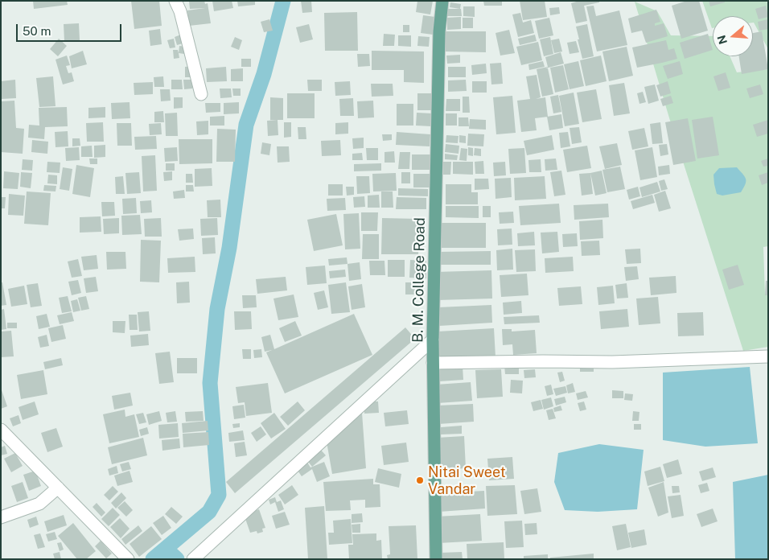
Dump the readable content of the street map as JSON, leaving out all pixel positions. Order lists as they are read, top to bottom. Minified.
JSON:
{"streets":{"main road":["B. M. College Road"]},"places":["Nitai Sweet Vandar"],"scale_bar":"50 m","north":"left"}
